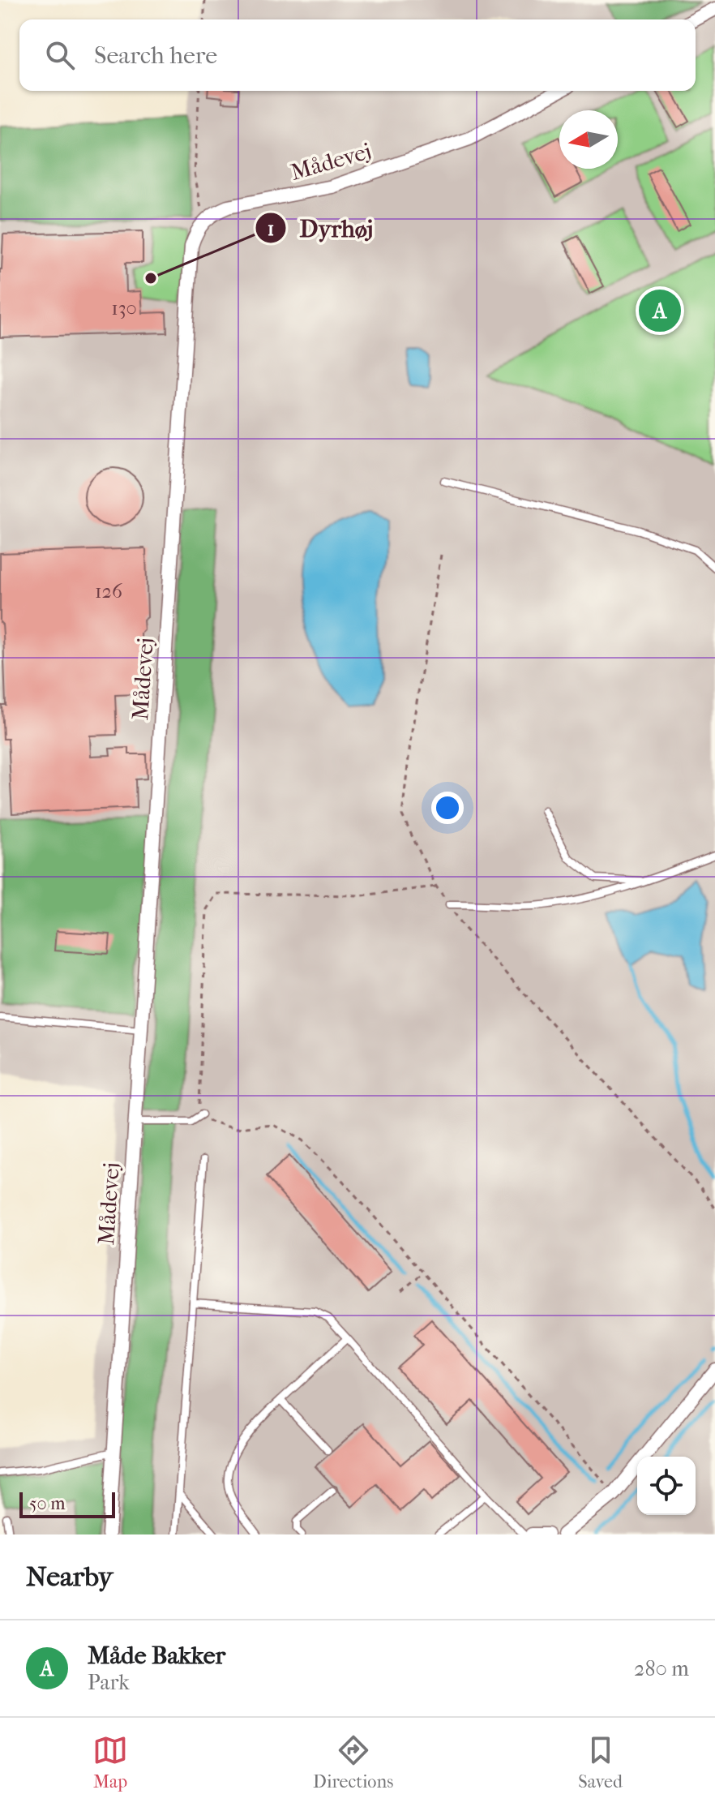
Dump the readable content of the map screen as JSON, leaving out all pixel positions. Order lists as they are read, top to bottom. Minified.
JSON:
{"streets":{"street":["Mådevej"]},"places":["Dyrhøj"],"house_numbers":["130","126"],"scale_bar":"50 m","north":"left","page":{"search":"Search here","pins":"A","scale":"50 m","heading":"Nearby","list":[{"mark":"A","name":"Måde Bakker","note":"Park","value":"280 m"}],"nav":["Map","Directions","Saved"]}}
